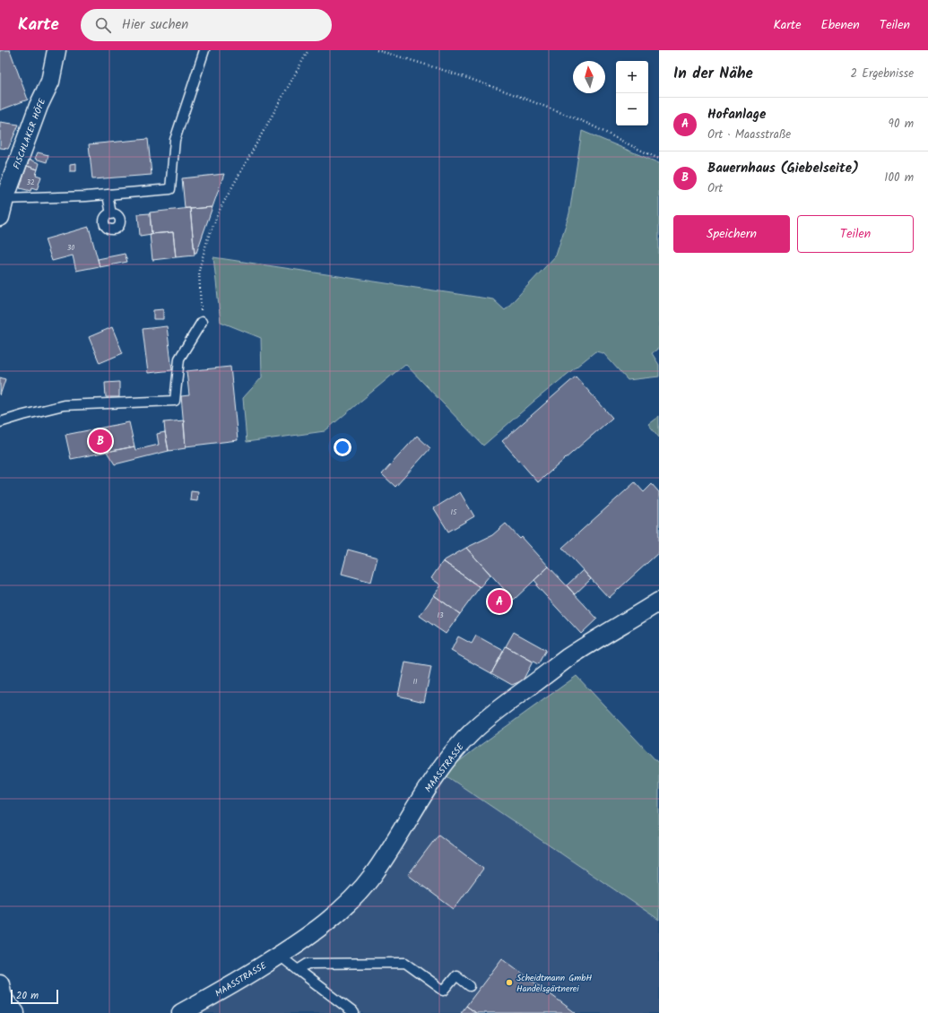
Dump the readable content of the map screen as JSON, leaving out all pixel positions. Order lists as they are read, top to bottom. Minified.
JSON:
{"streets":{"street":["FISCHLAKER HÖFE","MAASSTRASSE"]},"places":["Scheidtmann GmbH Handelsgärtnerei"],"house_numbers":["32","30","15","13","11"],"scale_bar":"20 m","north":"top","page":{"header":"Karte","search":"Hier suchen","nav":["Karte","Ebenen","Teilen"],"heading":["In der Nähe","2 Ergebnisse"],"map_buttons":["+","−"],"list":[{"mark":"A","name":"Hofanlage","note":"Ort · Maasstraße","value":"90 m"},{"mark":"B","name":"Bauernhaus (Giebelseite)","note":"Ort","value":"100 m"}],"buttons":["Speichern","Teilen"],"pins":["B","A"],"scale":"20 m"}}
